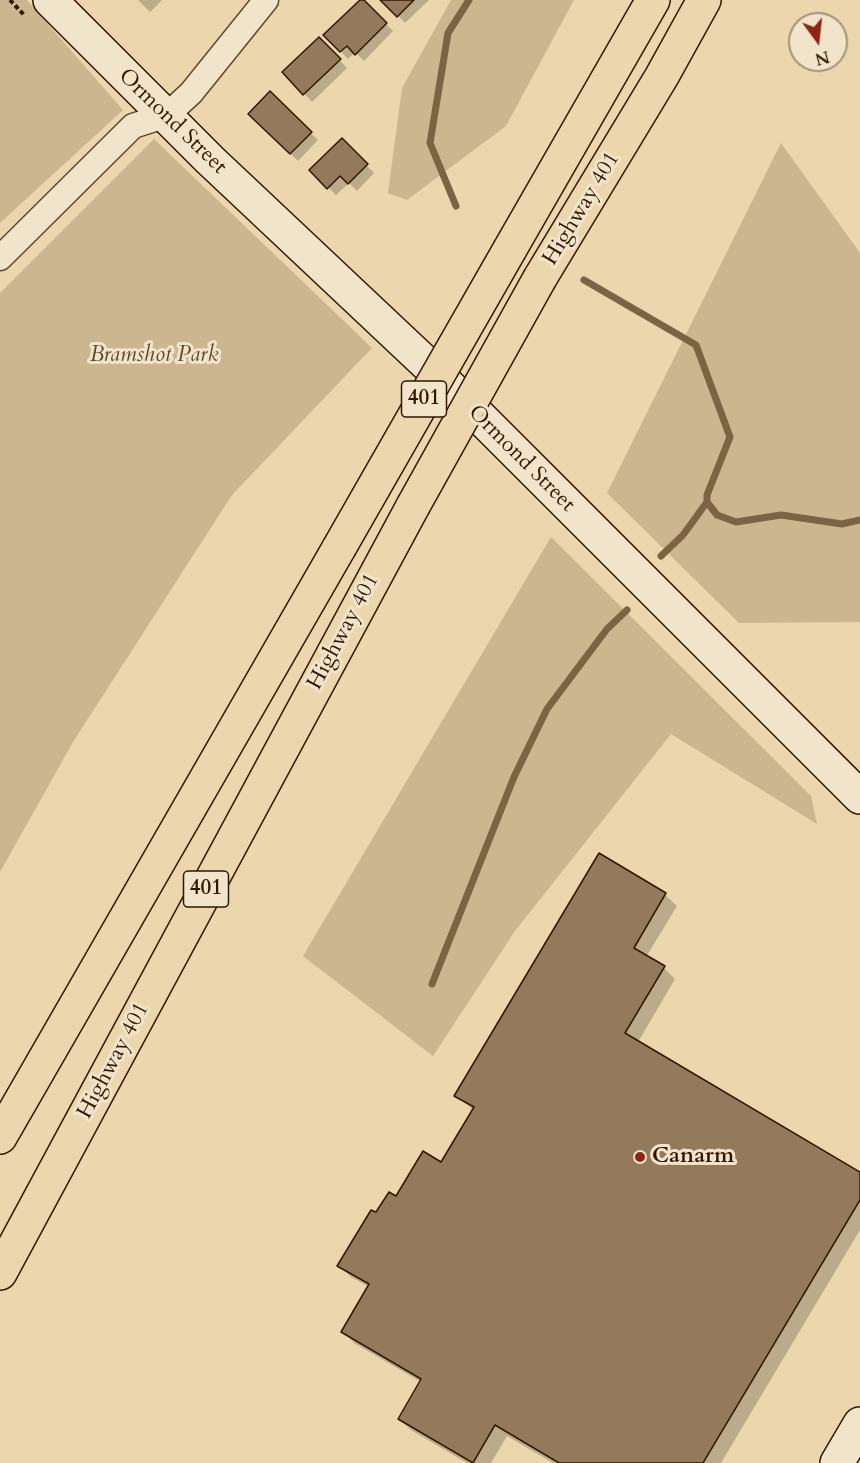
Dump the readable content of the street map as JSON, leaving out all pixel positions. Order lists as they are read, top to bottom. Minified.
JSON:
{"streets":{"highway":["Highway 401","401"],"street":["Ormond Street"]},"parks":["Bramshot Park"],"places":["Canarm"],"north":"bottom"}
